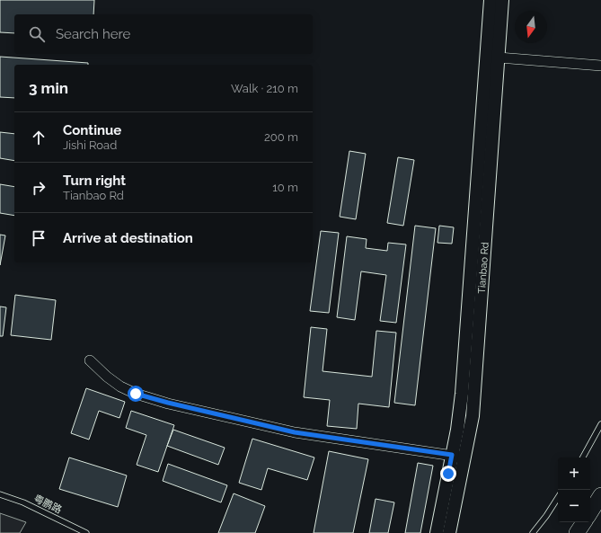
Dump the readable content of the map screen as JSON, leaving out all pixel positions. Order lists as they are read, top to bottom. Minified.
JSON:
{"streets":{"street":["Tianbao Rd"],"lane":["粤鹏路"]},"north":"bottom","page":{"search":"Search here","heading":["3 min","Walk · 210 m"],"list":[["Continue","Jishi Road","200 m"],["Turn right","Tianbao Rd","10 m"],"Arrive at destination"],"map_buttons":["+","−"]}}
